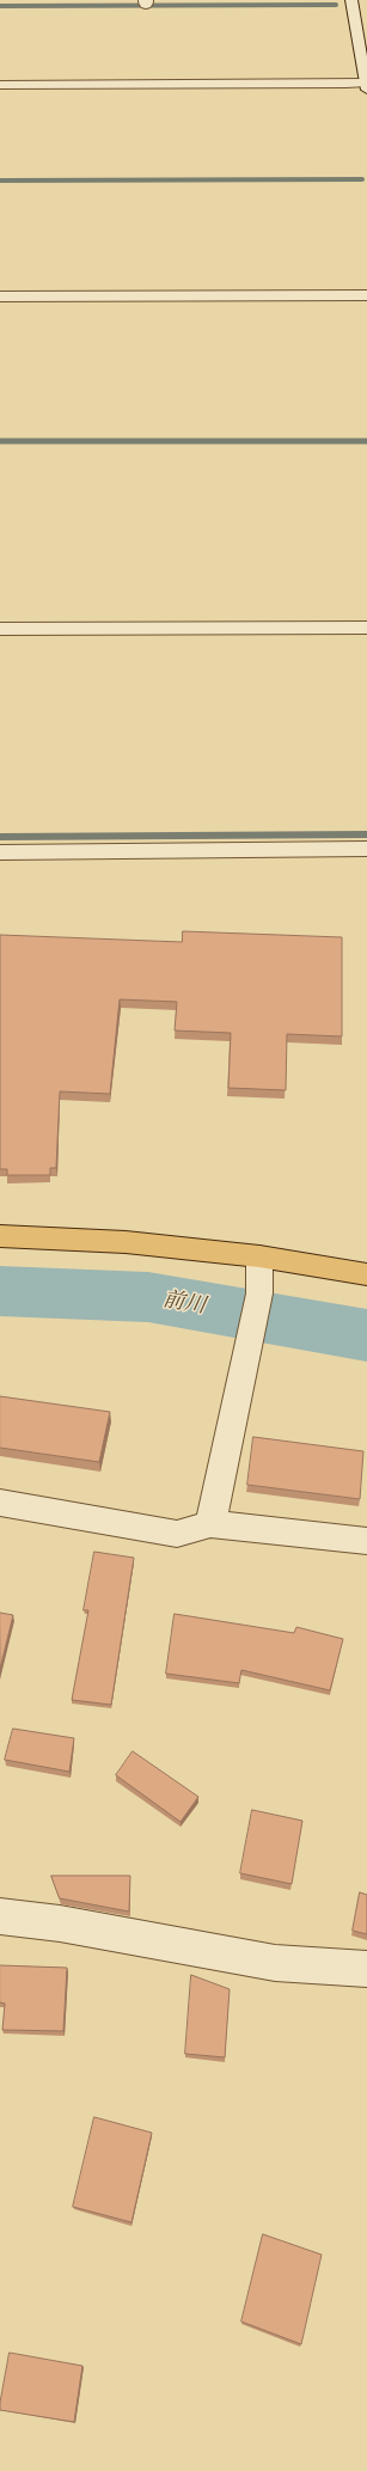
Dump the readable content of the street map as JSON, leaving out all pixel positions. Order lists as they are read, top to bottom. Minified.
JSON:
{"water":["前川"]}
